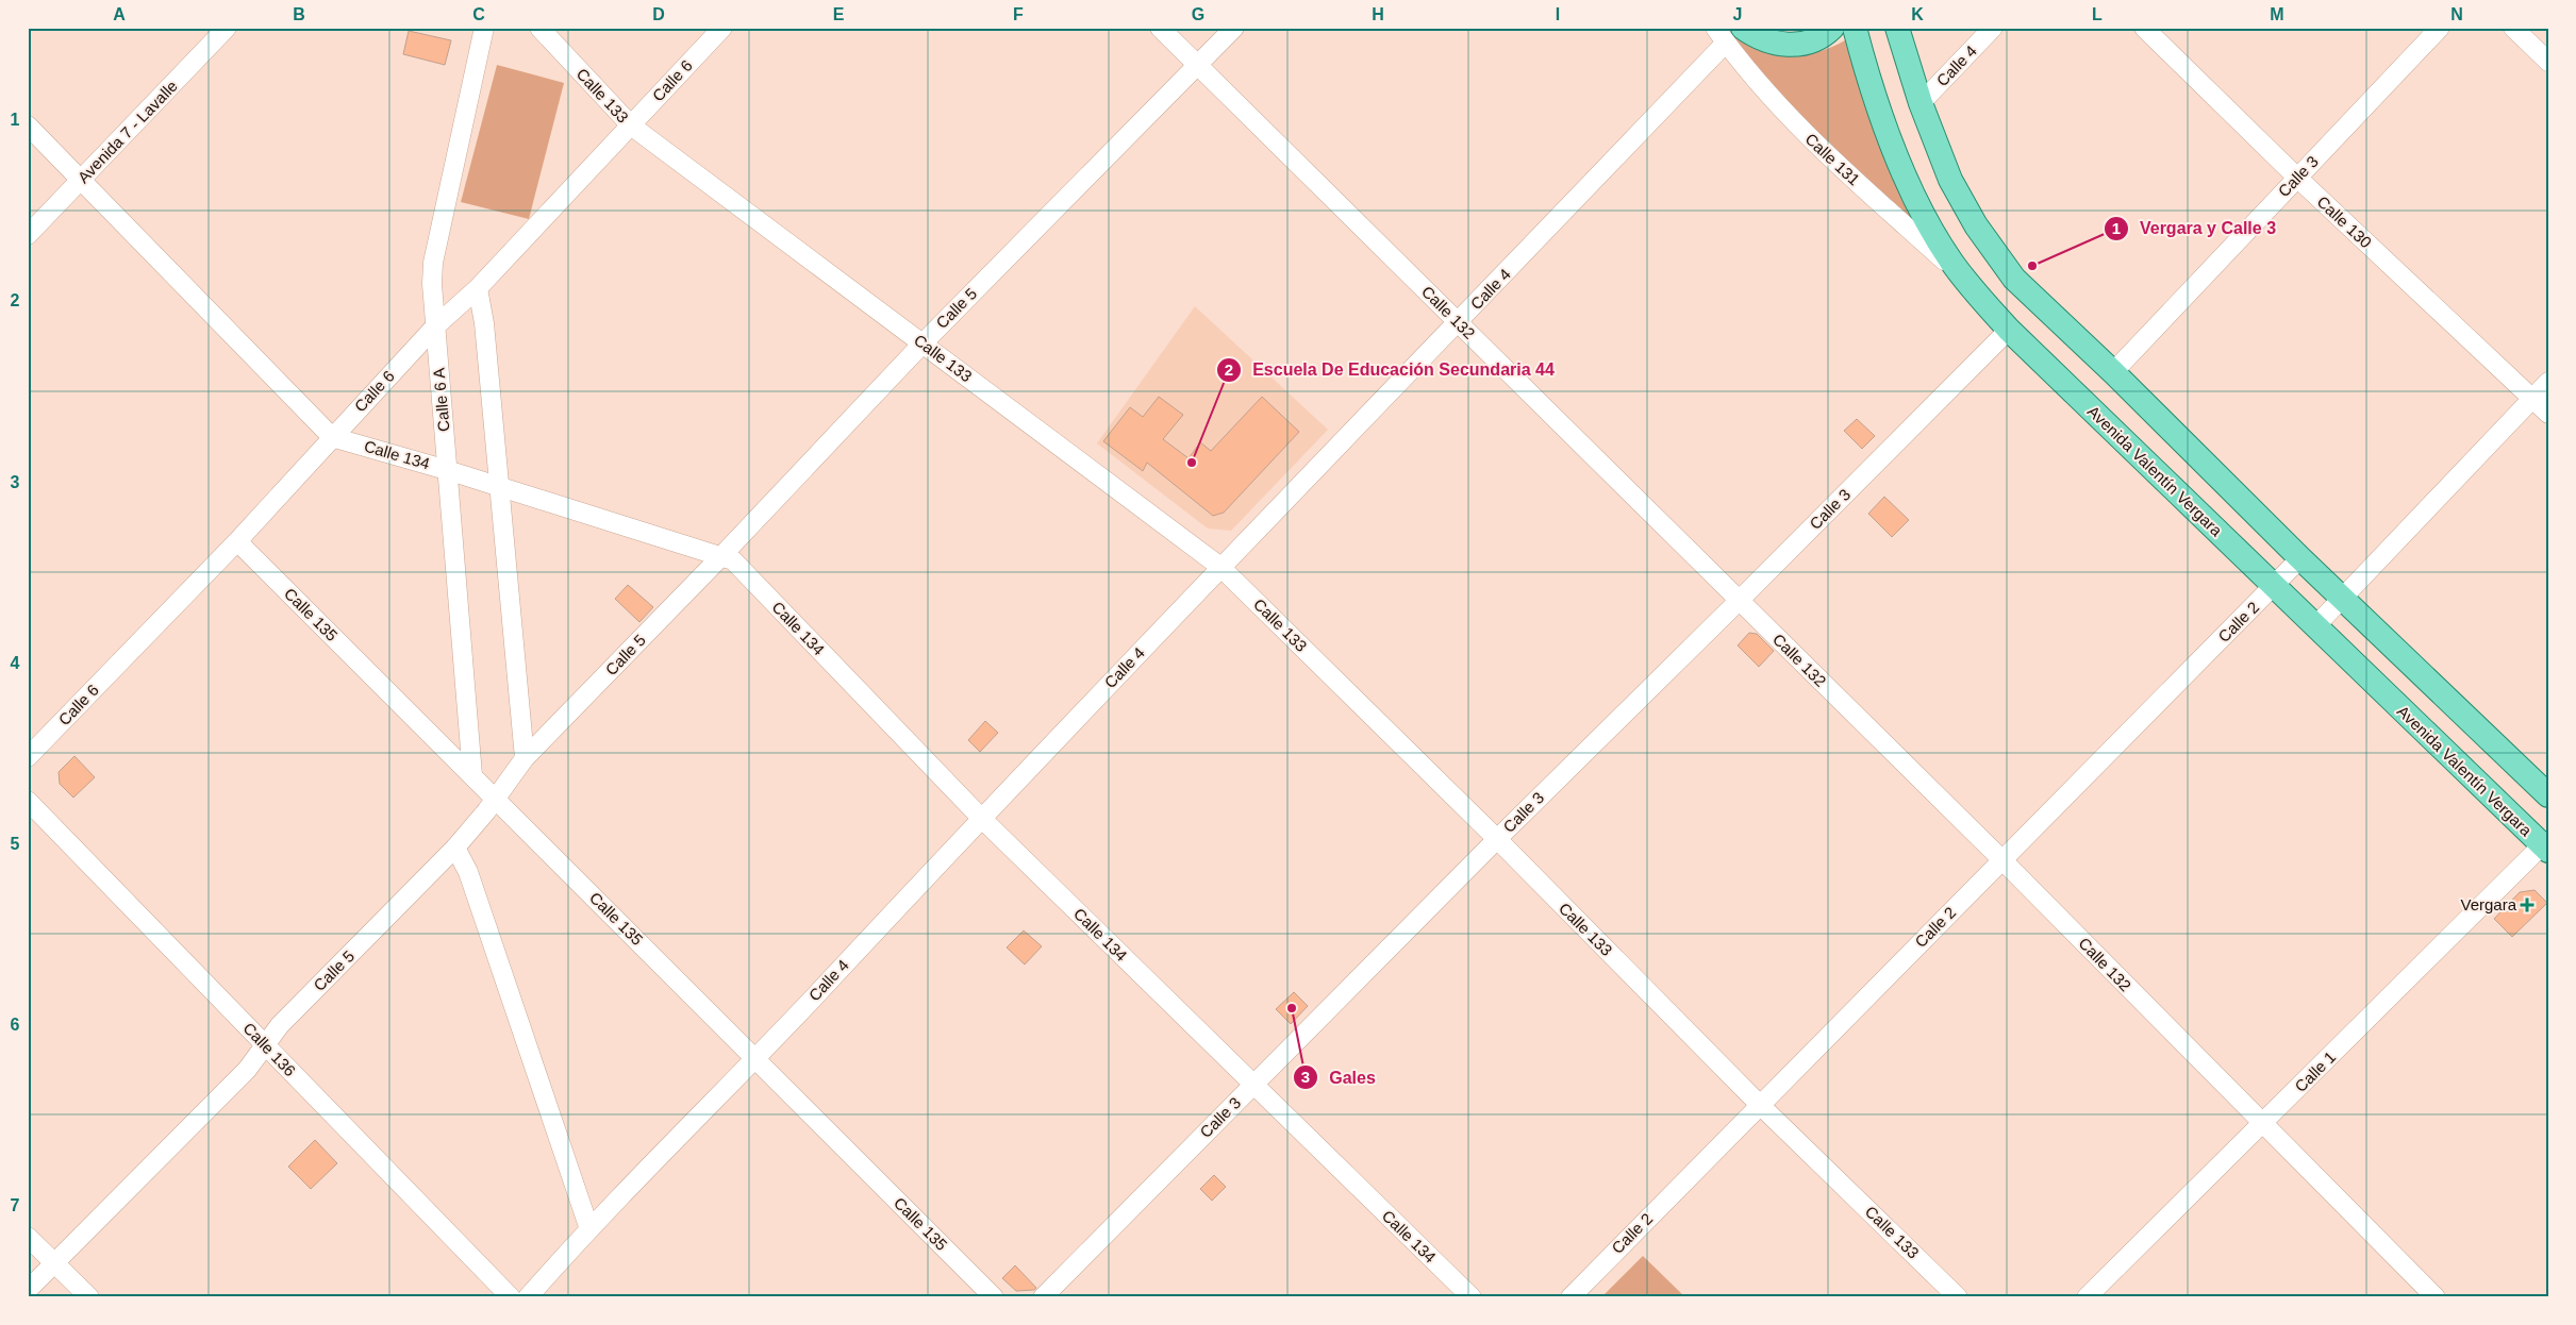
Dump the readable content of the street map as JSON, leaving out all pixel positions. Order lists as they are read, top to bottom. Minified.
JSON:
{"streets":{"main road":["Avenida Valentín Vergara"],"street":["Calle 4","Calle 6","Calle 133","Avenida 7 - Lavalle","Calle 131","Calle 3","Calle 130","Calle 5","Calle 132","Calle 6 A","Calle 134","Calle 135","Calle 2","Calle 136","Calle 1"]},"crossings":[["Calle 4","Calle 133"],["Calle 4","Calle 131"],["Calle 4","Calle 132"],["Calle 4","Calle 134"],["Calle 4","Calle 135"],["Calle 6","Calle 133"],["Calle 6","Calle 6 A"],["Calle 6","Calle 134"],["Calle 6","Calle 135"],["Calle 133","Calle 3"],["Calle 133","Calle 5"],["Calle 133","Calle 2"],["Avenida 7 - Lavalle","Calle 134"],["Calle 131","Avenida Valentín Vergara"],["Calle 3","Calle 130"],["Calle 3","Calle 132"],["Calle 3","Calle 134"],["Calle 3","Avenida Valentín Vergara"],["Calle 5","Calle 132"],["Calle 5","Calle 134"],["Calle 5","Calle 135"],["Calle 5","Calle 136"],["Calle 132","Calle 2"],["Calle 132","Calle 1"],["Calle 6 A","Calle 134"],["Calle 6 A","Calle 135"],["Avenida Valentín Vergara","Calle 2"],["Avenida Valentín Vergara","Calle 1"]],"places":{"other":["Vergara y Calle 3","Escuela De Educación Secundaria 44","Gales"],"health":["Vergara"]},"grid":{"columns":["A","B","C","D","E","F","G","H","I","J","K","L","M","N"],"rows":["1","2","3","4","5","6","7"]}}
